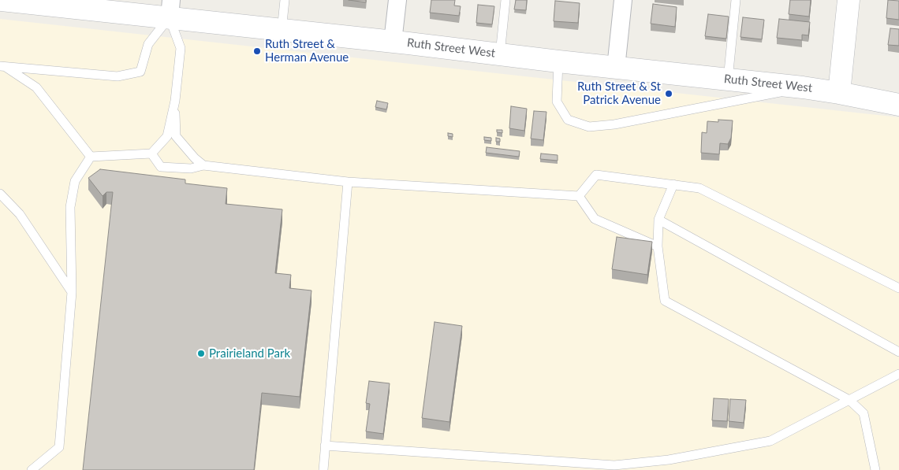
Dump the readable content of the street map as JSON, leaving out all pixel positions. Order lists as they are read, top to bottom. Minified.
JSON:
{"streets":{"street":["Ruth Street West"]},"places":["Ruth Street & Herman Avenue","Ruth Street & St Patrick Avenue","Prairieland Park"]}
